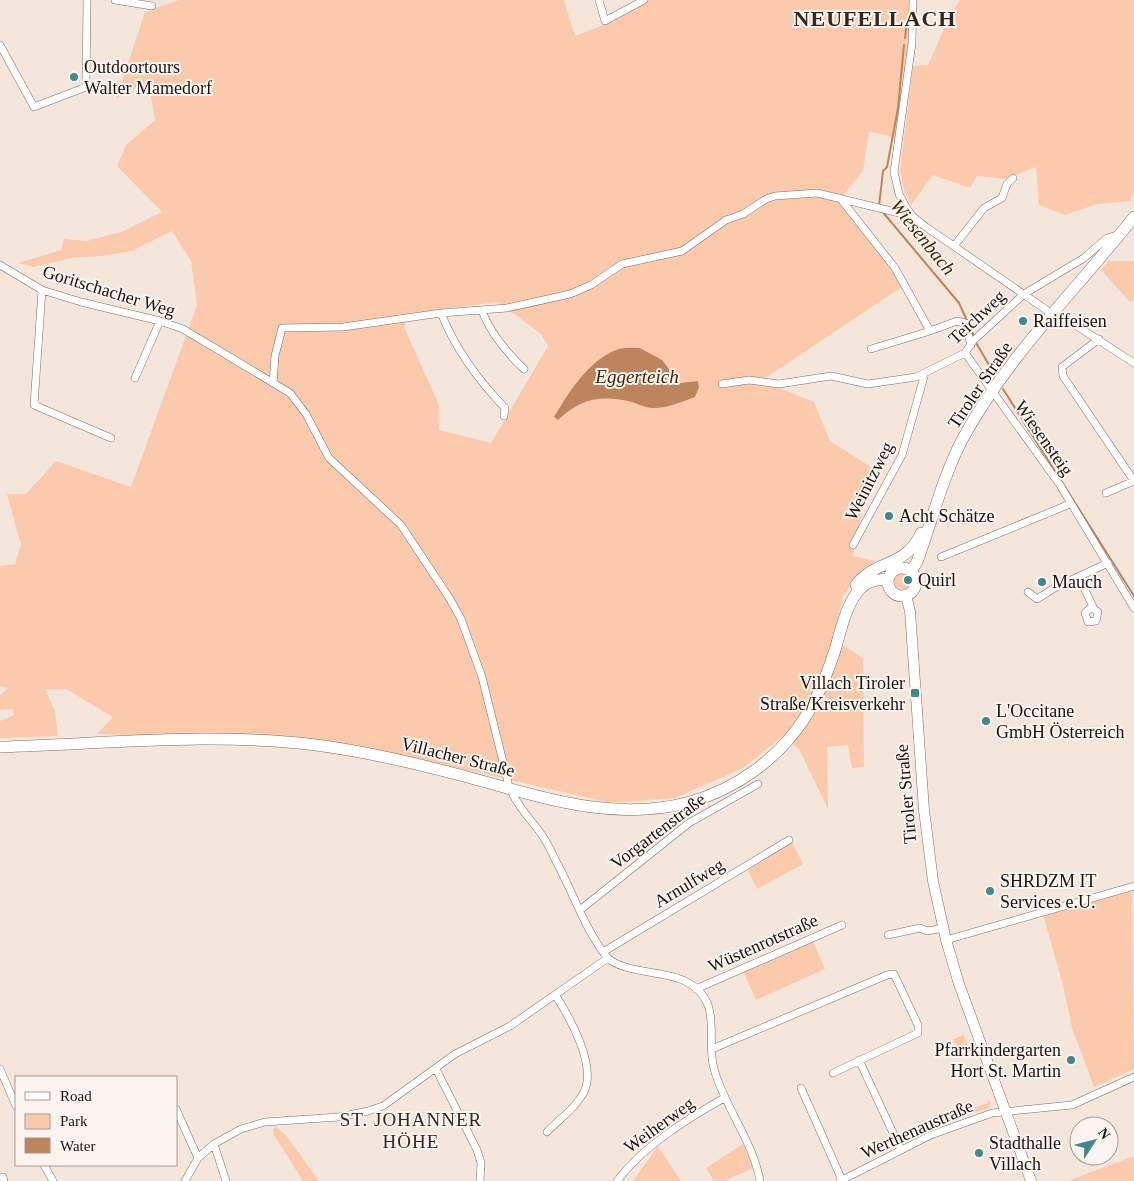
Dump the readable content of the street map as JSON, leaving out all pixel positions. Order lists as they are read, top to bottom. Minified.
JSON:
{"streets":{"main road":["Tiroler Straße","Villacher Straße"],"street":["Goritschacher Weg","Teichweg","Wiesensteig","Weinitzweg","Vorgartenstraße","Arnulfweg","Wüstenrotstraße","Weiherweg","Werthenaustraße"]},"crossings":[["Teichweg","Tiroler Straße"],["Teichweg","Wiesensteig"],["Teichweg","Weinitzweg"],["Tiroler Straße","Wiesensteig"],["Tiroler Straße","Werthenaustraße"]],"districts":["NEUFELLACH","ST. JOHANNER HÖHE"],"water":["Wiesenbach","Eggerteich"],"places":{"other":["Outdoortours Walter Mamedorf","Raiffeisen","Acht Schätze","Quirl","Mauch","L'Occitane GmbH Österreich","SHRDZM IT Services e.U.","Pfarrkindergarten Hort St. Martin","Stadthalle Villach"],"transit":["Villach Tiroler Straße/Kreisverkehr"]},"legend":["Road","Park","Water"],"north":"top right"}
